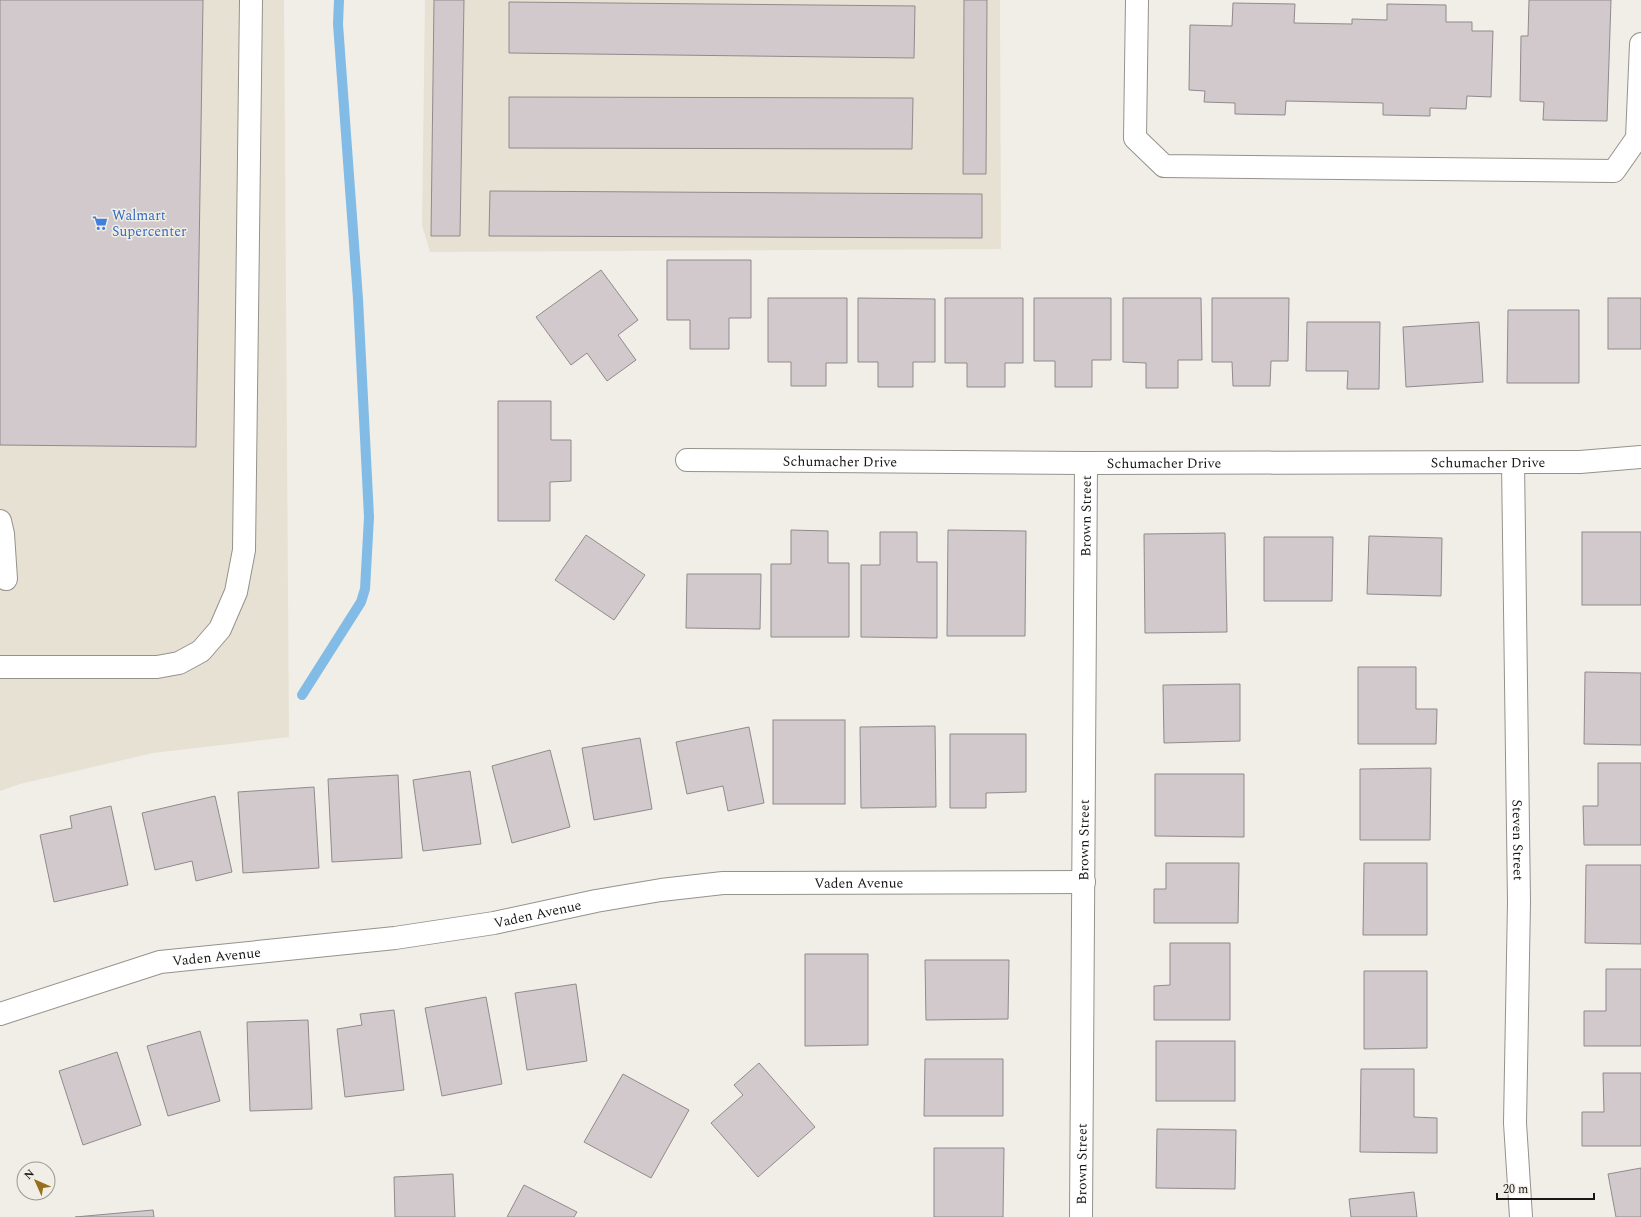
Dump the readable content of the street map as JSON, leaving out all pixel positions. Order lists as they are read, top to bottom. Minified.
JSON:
{"streets":{"street":["Schumacher Drive","Brown Street","Steven Street","Vaden Avenue"]},"crossings":[["Schumacher Drive","Brown Street"],["Schumacher Drive","Steven Street"],["Brown Street","Vaden Avenue"]],"places":{"supermarket":["Walmart Supercenter"]},"scale_bar":"20 m","north":"top left"}
